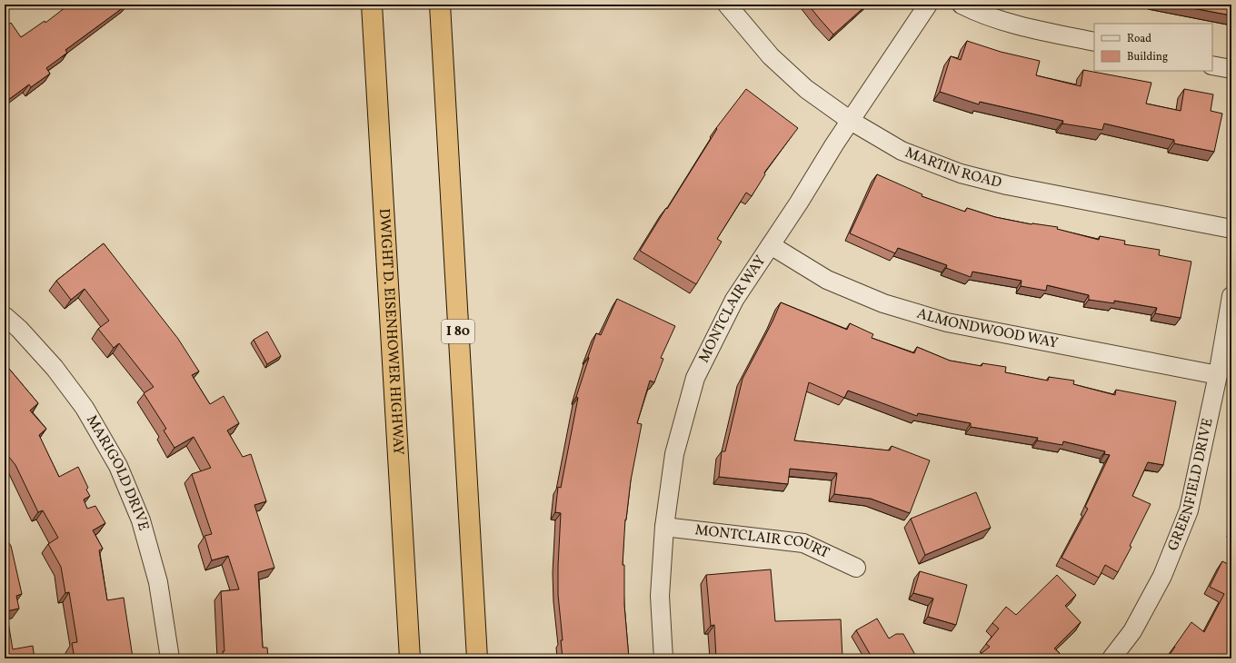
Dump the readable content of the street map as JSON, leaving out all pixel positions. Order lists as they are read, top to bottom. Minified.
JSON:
{"streets":{"highway":["DWIGHT D. EISENHOWER HIGHWAY","I 80"],"street":["MARTIN ROAD","MONTCLAIR WAY","ALMONDWOOD WAY","MARIGOLD DRIVE","GREENFIELD DRIVE","MONTCLAIR COURT"]},"crossings":[["MARTIN ROAD","MONTCLAIR WAY"],["MONTCLAIR WAY","ALMONDWOOD WAY"],["MONTCLAIR WAY","MONTCLAIR COURT"],["ALMONDWOOD WAY","GREENFIELD DRIVE"]],"legend":["Road","Building"]}
